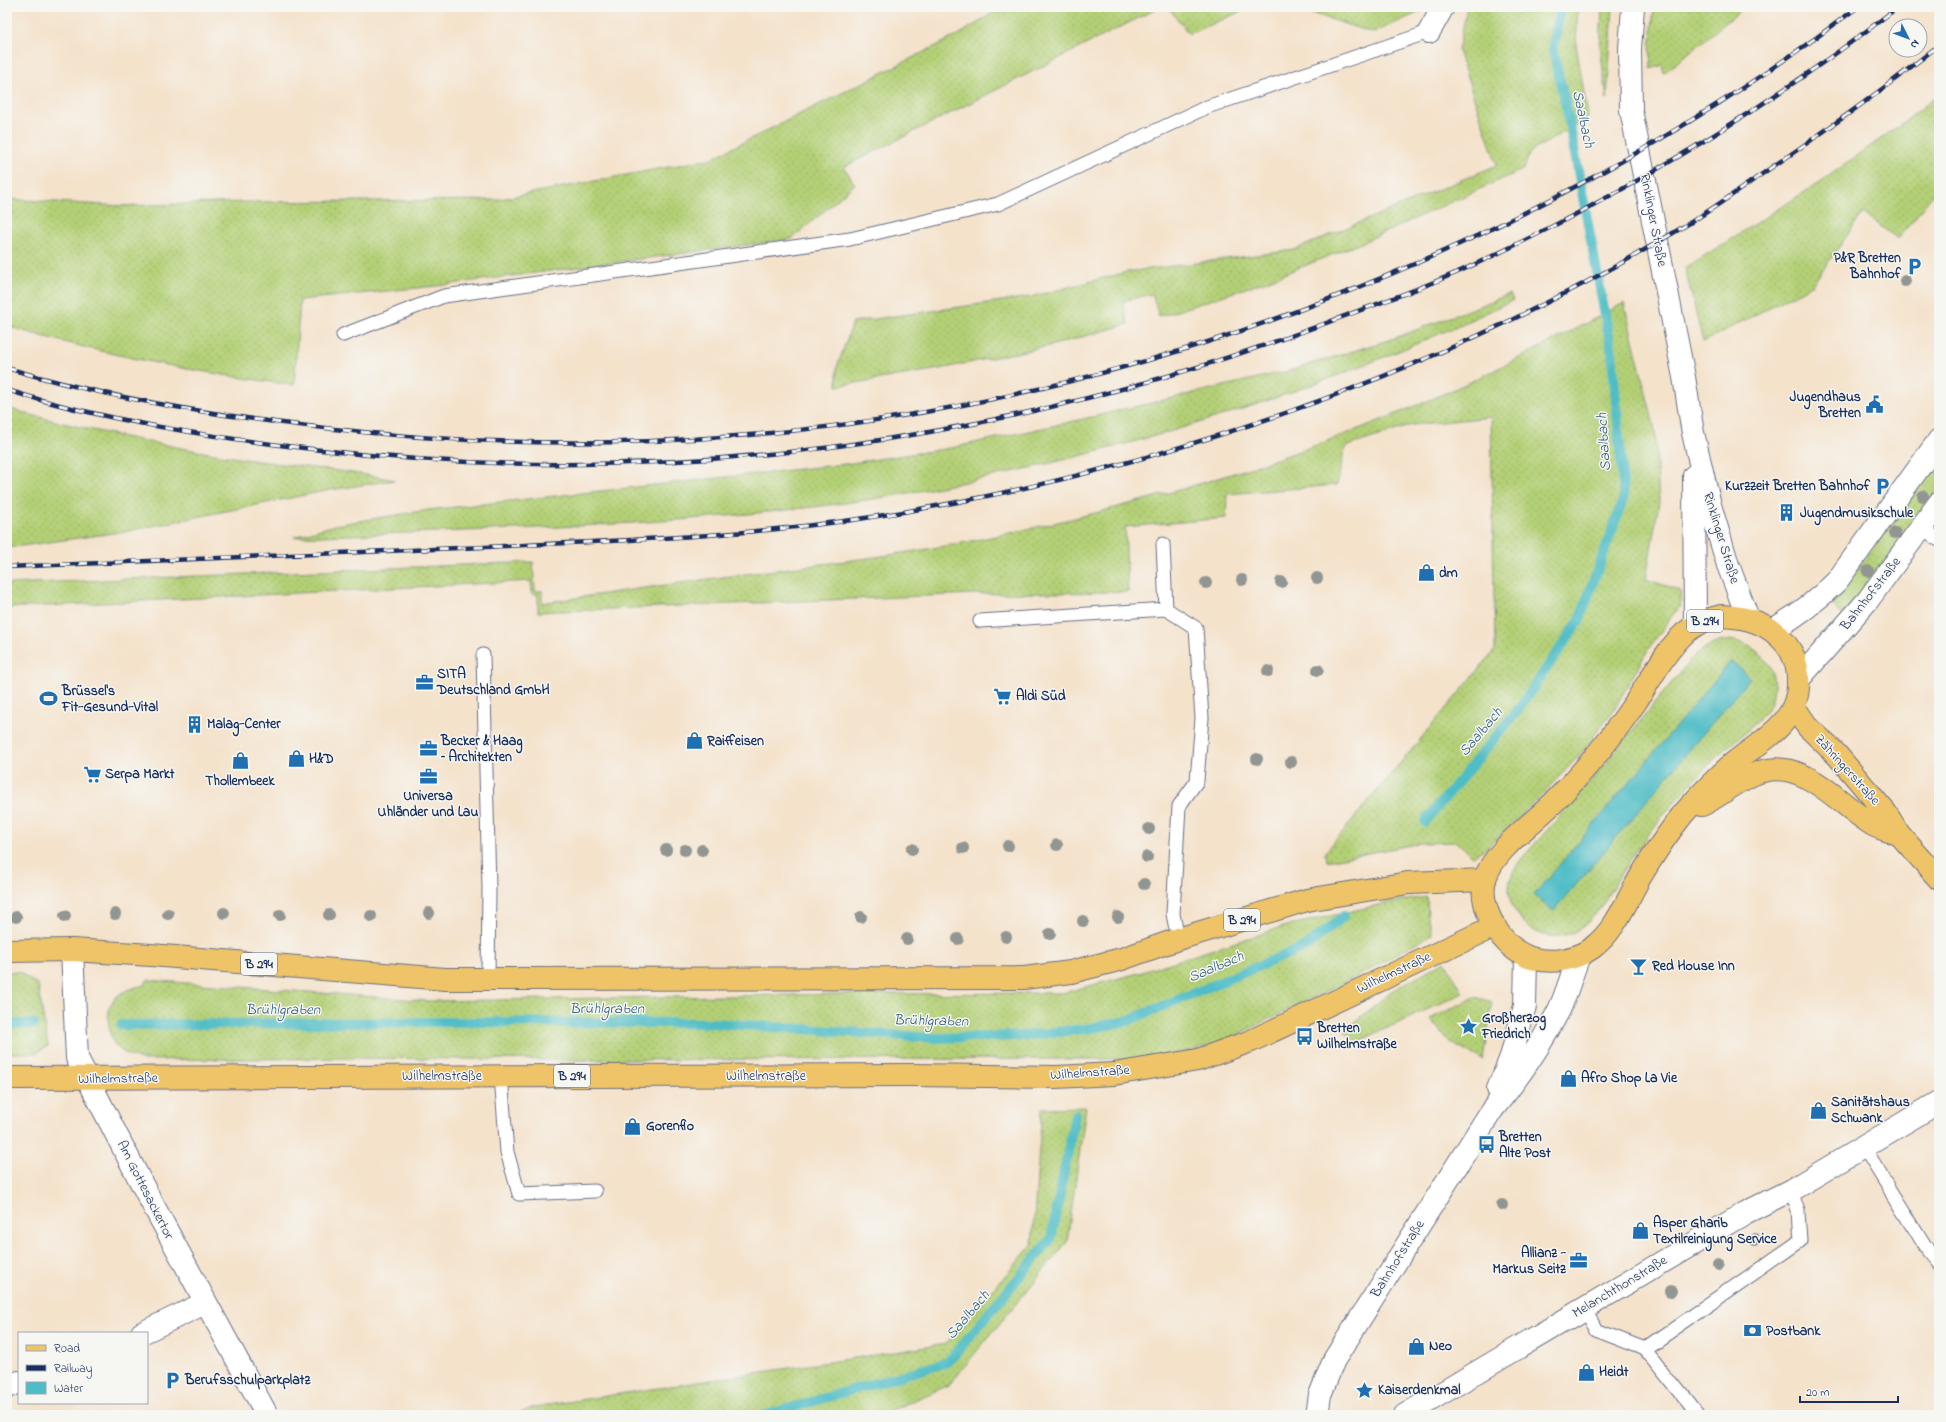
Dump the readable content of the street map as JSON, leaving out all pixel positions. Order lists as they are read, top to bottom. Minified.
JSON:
{"streets":{"main road":["B 294","Zähringerstraße","Wilhelmstraße"],"street":["Rinklinger Straße","Bahnhofstraße","Am Gottesackertor","Melanchthonstraße"]},"crossings":[["Rinklinger Straße","B 294"],["Bahnhofstraße","B 294"],["B 294","Zähringerstraße"],["B 294","Wilhelmstraße"],["B 294","Am Gottesackertor"],["Wilhelmstraße","Am Gottesackertor"]],"water":["Saalbach","Brühlgraben"],"places":{"parking":["P&R Bretten Bahnhof","Kurzzeit Bretten Bahnhof","Berufsschulparkplatz"],"public building":["Jugendhaus Bretten"],"building":["Jugendmusikschule","Malag-Center"],"shop":["dm","Raiffeisen","H&D","Thollembeek","Afro Shop La Vie","Sanitätshaus Schwank","Gorenflo","Asper Gharib Textilreinigung Service","Neo","Heidt"],"office":["SITA Deutschland GmbH","Becker & Haag – Architekten","Universa Uhländer und Lau","Allianz - Markus Seitz"],"supermarket":["Aldi Süd","Serpa Markt"],"sports":["Brüssel's Fit-Gesund-Vital"],"bar":["Red House Inn"],"place":["Großherzog Friedrich","Kaiserdenkmal"],"bus stop":["Bretten Wilhelmstraße","Bretten Alte Post"],"bank":["Postbank"]},"legend":["Road","Railway","Water"],"scale_bar":"20 m","north":"bottom right"}
